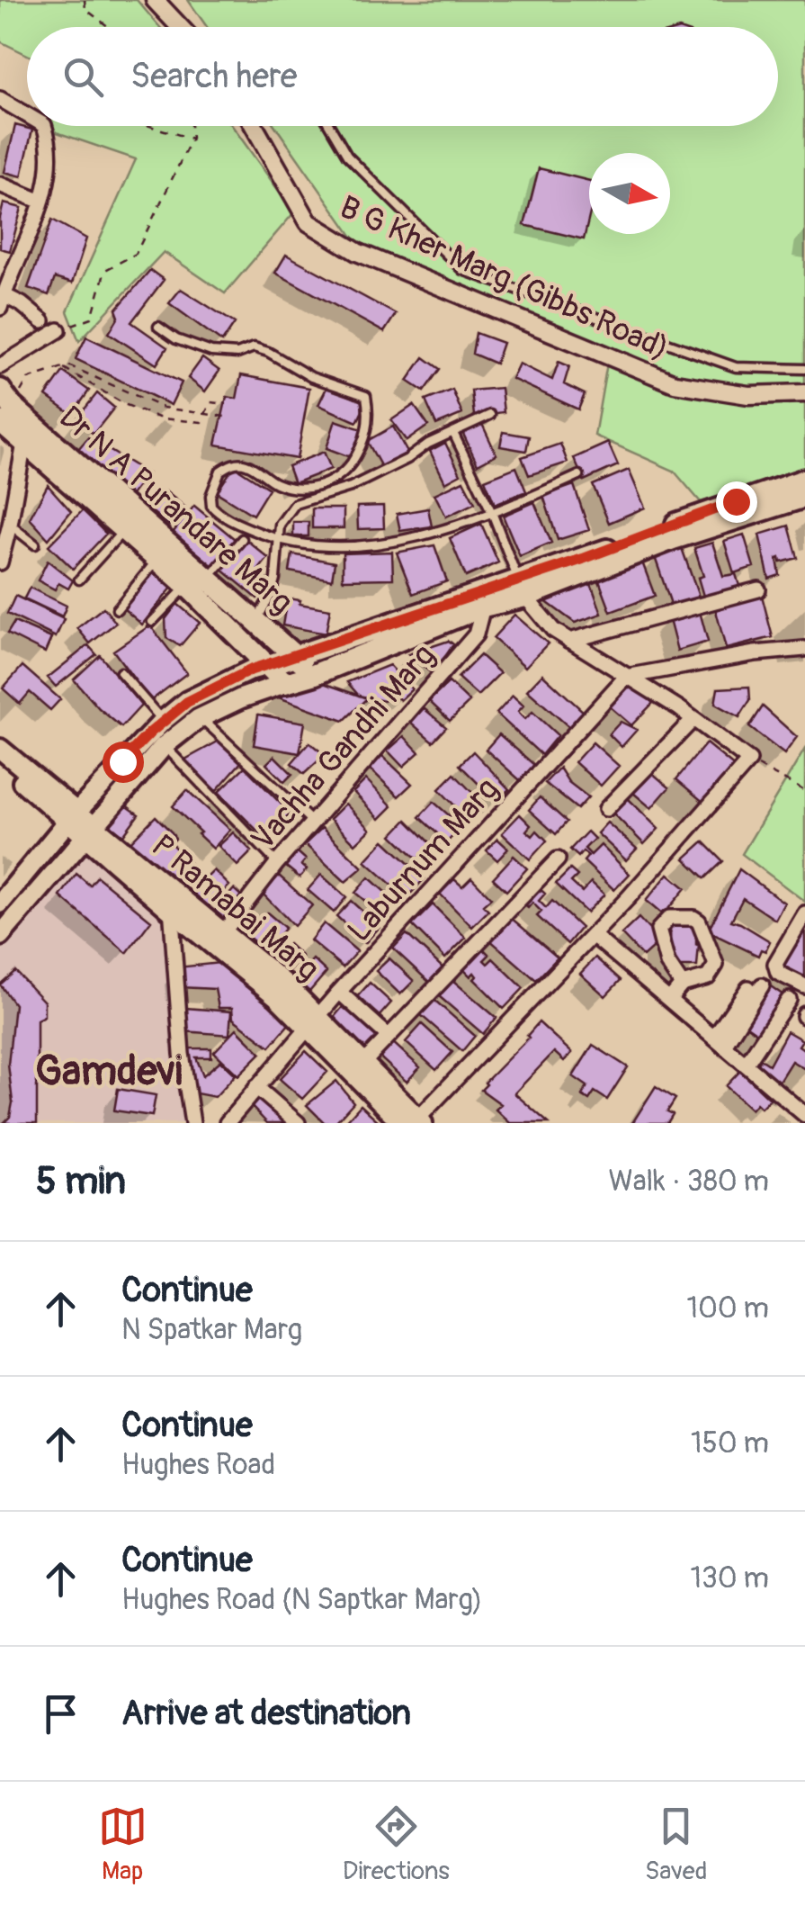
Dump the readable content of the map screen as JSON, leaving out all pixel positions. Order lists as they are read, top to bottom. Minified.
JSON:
{"streets":{"main road":["Dr N A Purandare Marg","P Ramabai Marg"],"street":["B G Kher Marg (Gibbs Road)","Vachha Gandhi Marg","Laburnum Marg"]},"crossings":[["Vachha Gandhi Marg","P Ramabai Marg"],["Laburnum Marg","P Ramabai Marg"]],"districts":["Gamdevi"],"north":"right","page":{"search":"Search here","heading":["5 min","Walk · 380 m"],"list":[["Continue","N Spatkar Marg","100 m"],["Continue","Hughes Road","150 m"],["Continue","Hughes Road (N Saptkar Marg)","130 m"],"Arrive at destination"],"nav":["Map","Directions","Saved"]}}
